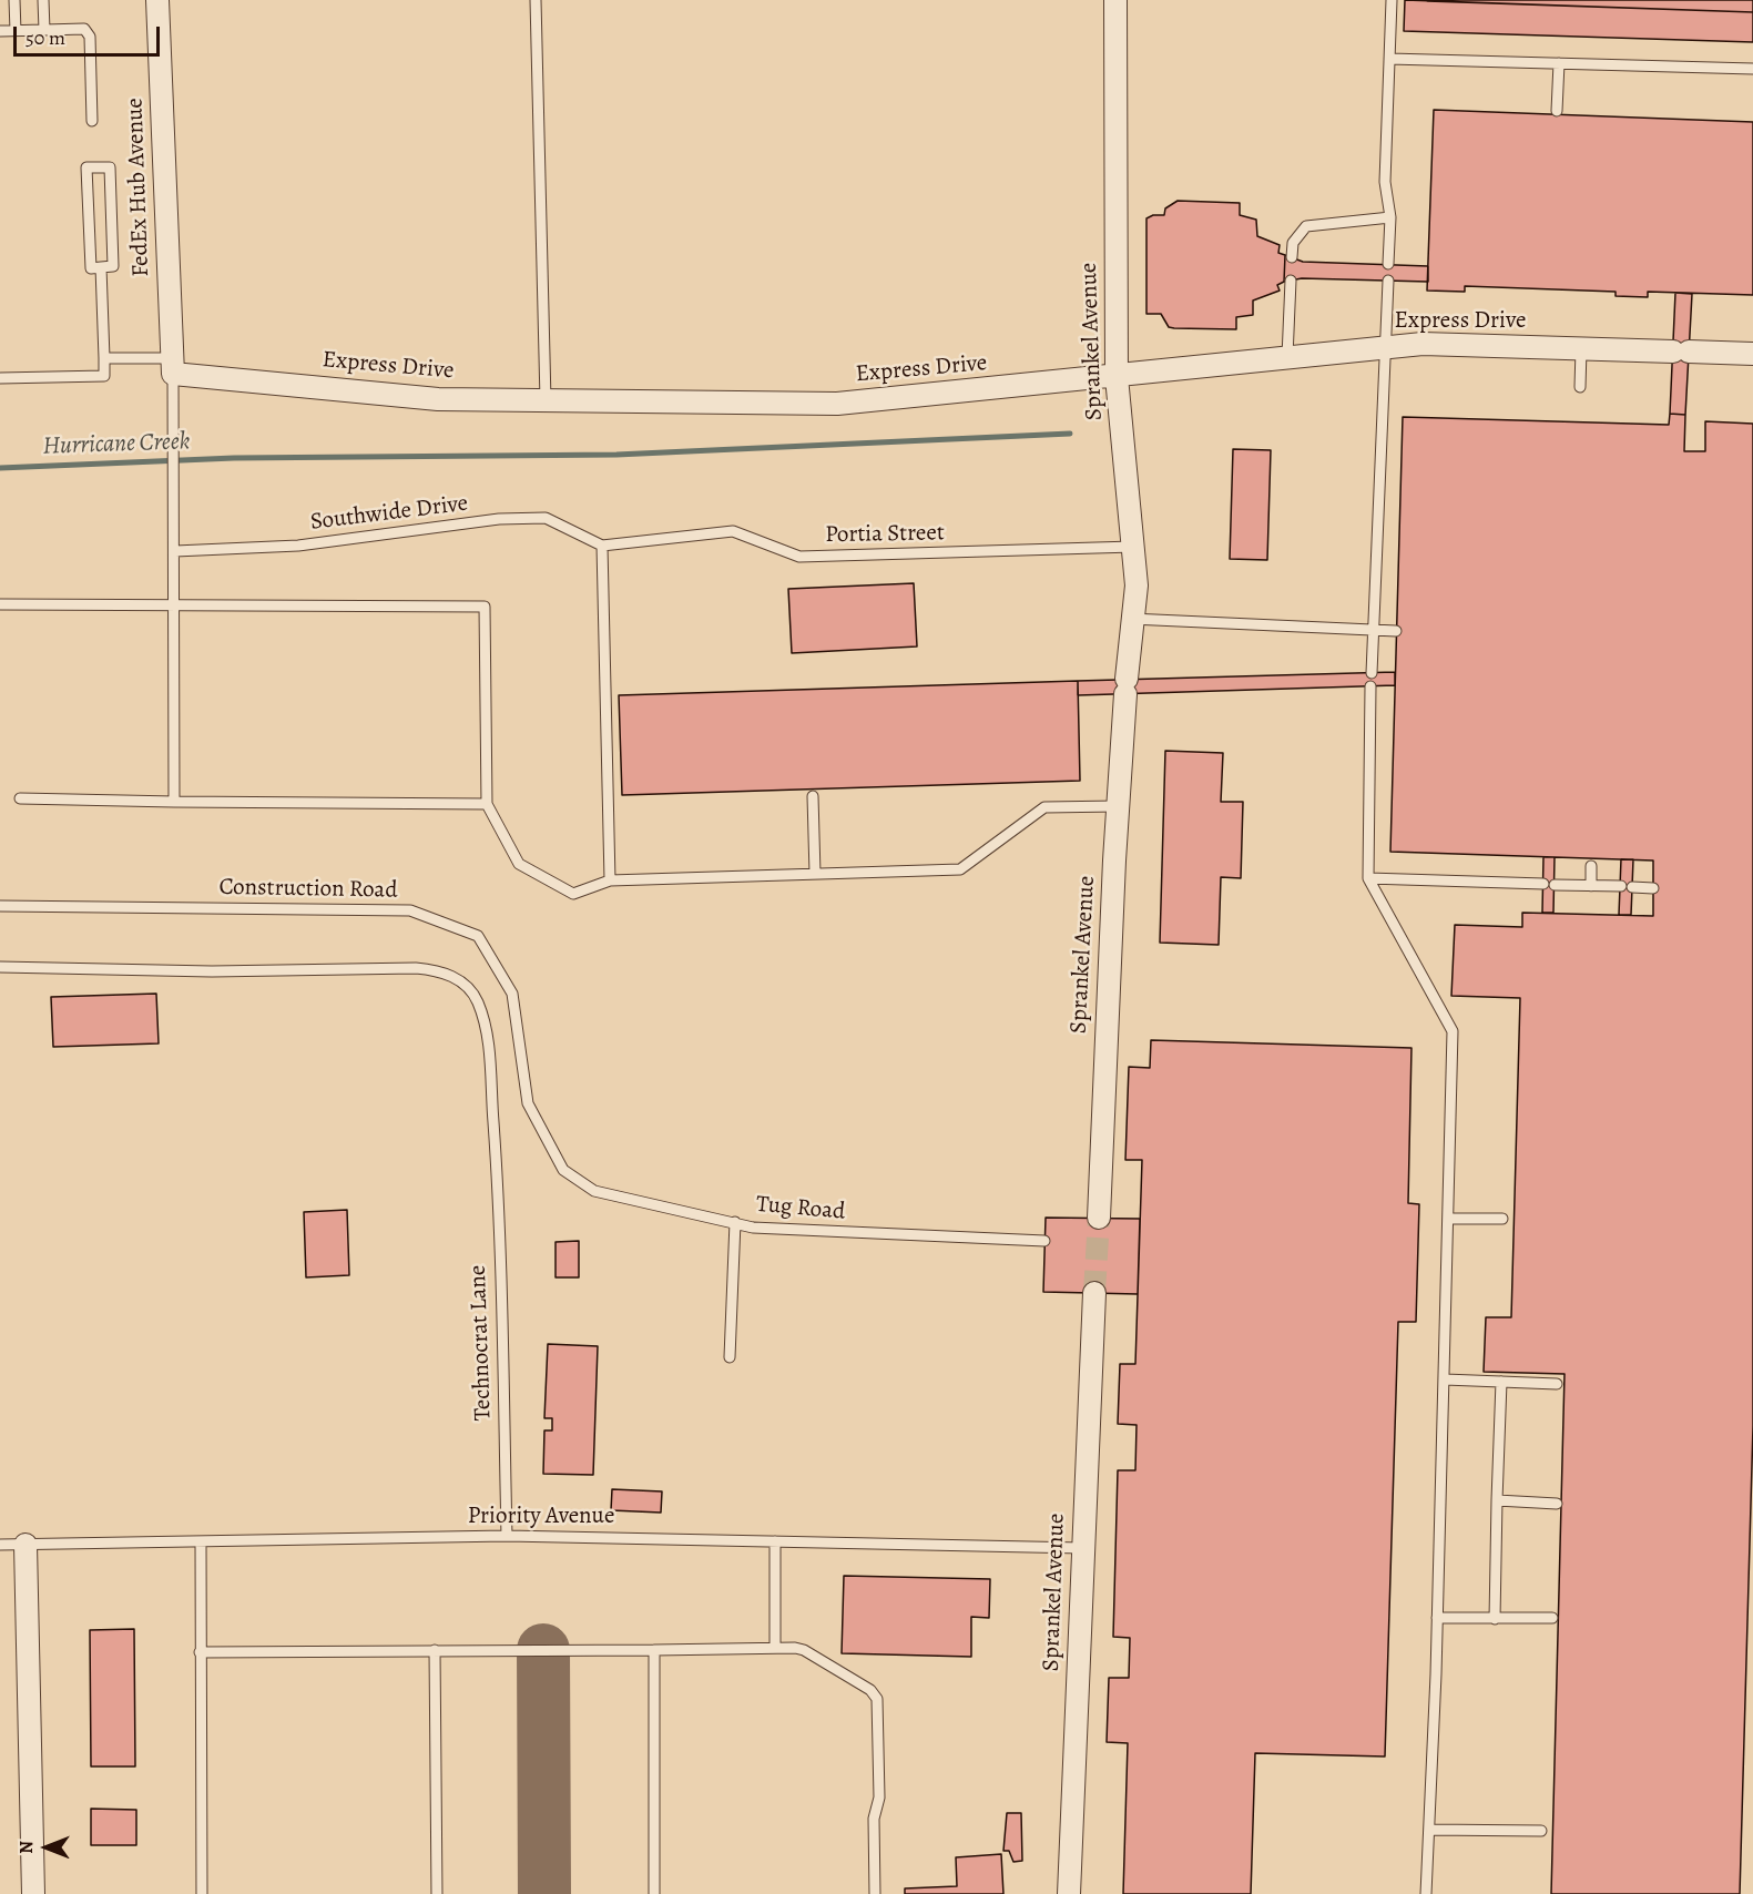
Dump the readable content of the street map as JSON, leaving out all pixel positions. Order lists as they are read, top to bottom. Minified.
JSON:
{"streets":{"street":["FedEx Hub Avenue","Express Drive","Sprankel Avenue"],"lane":["Southwide Drive","Portia Street","Construction Road","Tug Road","Technocrat Lane","Priority Avenue"]},"crossings":[["FedEx Hub Avenue","Express Drive"],["Express Drive","Sprankel Avenue"],["Sprankel Avenue","Portia Street"],["Sprankel Avenue","Priority Avenue"],["Southwide Drive","Portia Street"],["Construction Road","Tug Road"],["Technocrat Lane","Priority Avenue"]],"water":["Hurricane Creek"],"scale_bar":"50 m","north":"left"}
